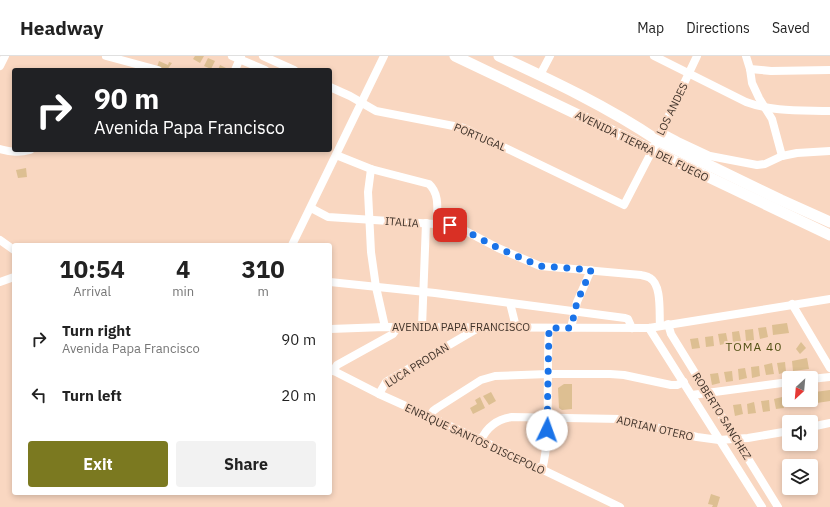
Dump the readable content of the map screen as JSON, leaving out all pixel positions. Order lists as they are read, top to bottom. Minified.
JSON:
{"streets":{"street":["LOS ANDES","PORTUGAL","AVENIDA TIERRA DEL FUEGO","ITALIA","AVENIDA PAPA FRANCISCO","LUCA PRODAN","ROBERTO SANCHEZ","ADRIAN OTERO","ENRIQUE SANTOS DISCEPOLO"]},"crossings":[["LOS ANDES","PORTUGAL"],["LOS ANDES","AVENIDA TIERRA DEL FUEGO"],["ITALIA","AVENIDA PAPA FRANCISCO"],["ITALIA","ROBERTO SANCHEZ"],["AVENIDA PAPA FRANCISCO","LUCA PRODAN"],["AVENIDA PAPA FRANCISCO","ROBERTO SANCHEZ"],["LUCA PRODAN","ENRIQUE SANTOS DISCEPOLO"],["ROBERTO SANCHEZ","ADRIAN OTERO"],["ADRIAN OTERO","ENRIQUE SANTOS DISCEPOLO"]],"districts":["TOMA 40"],"north":"bottom left","page":{"header":"Headway","nav":["Map","Directions","Saved"],"turn":["90 m","Avenida Papa Francisco"],"eta":["10:54","Arrival","4","min","310","m"],"list":[{"name":"Turn right","note":"Avenida Papa Francisco","value":"90 m"},{"name":"Turn left","value":"20 m"}],"buttons":["Exit","Share"]}}
